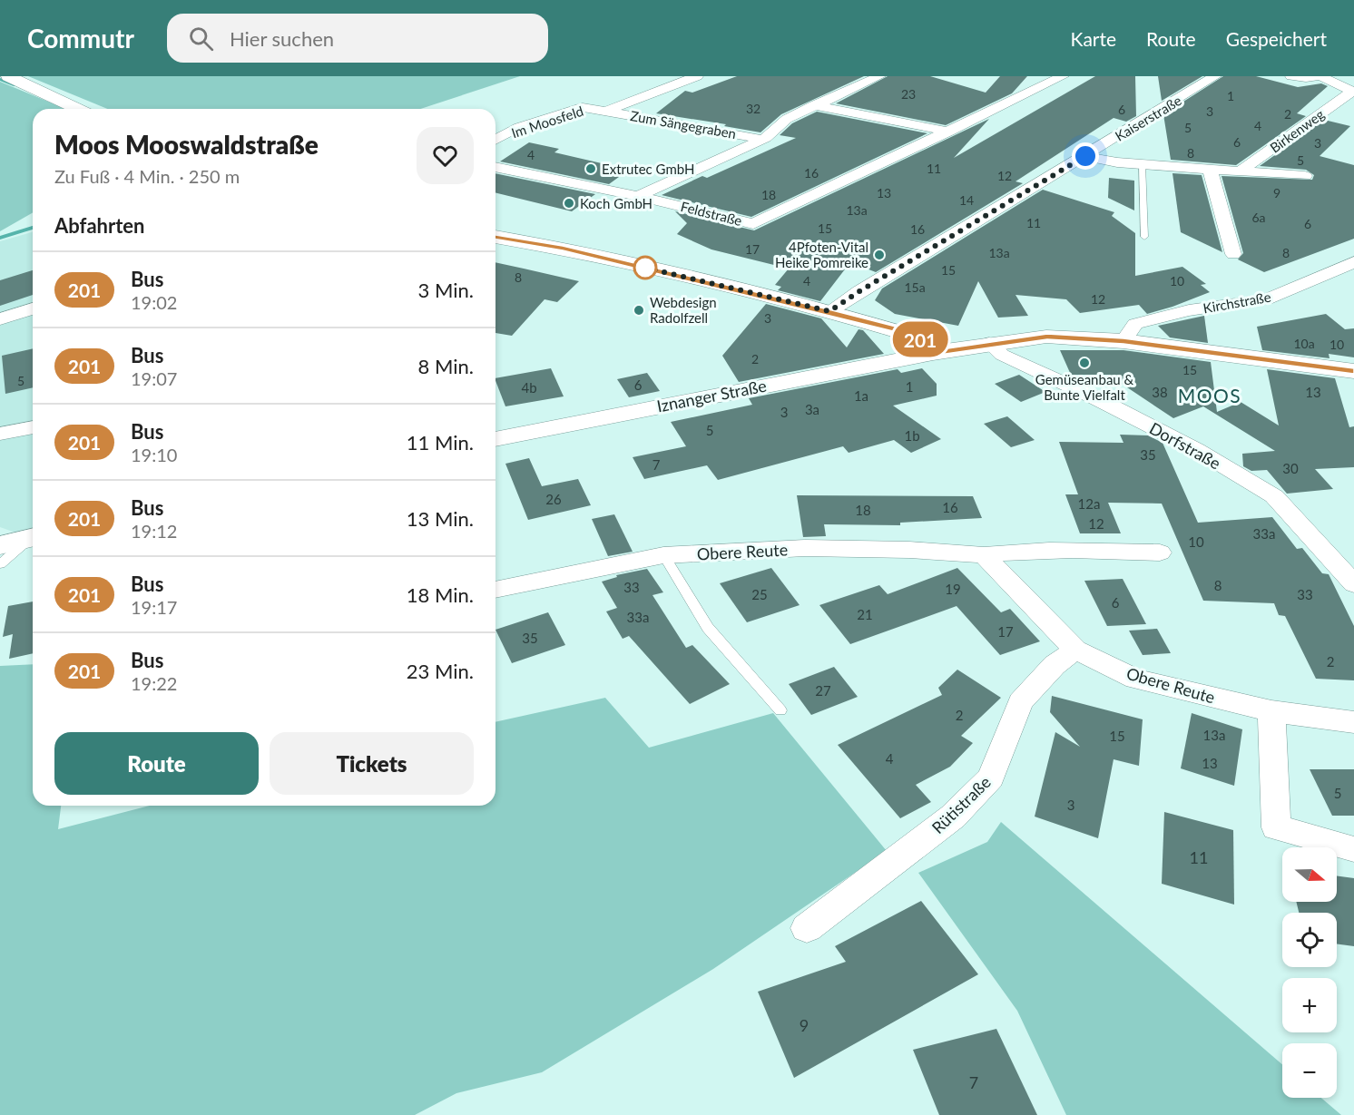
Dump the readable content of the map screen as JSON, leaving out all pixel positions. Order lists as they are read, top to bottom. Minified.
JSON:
{"streets":{"main road":["Iznanger Straße"],"street":["Kaiserstraße","Im Moosfeld","Zum Sängegraben","Birkenweg","Feldstraße","Kirchstraße","Dorfstraße","Obere Reute","Rütistraße"]},"crossings":[["Kaiserstraße","Birkenweg"],["Im Moosfeld","Zum Sängegraben"],["Kirchstraße","Iznanger Straße"],["Iznanger Straße","Dorfstraße"],["Obere Reute","Rütistraße"]],"districts":["MOOS"],"places":["Extrutec GmbH","Koch GmbH","4Pfoten-Vital Heike Pomreike","Webdesign Radolfzell","Gemüseanbau & Bunte Vielfalt"],"lines":["bus line 201"],"house_numbers":["23","1","32","6","3","2","4","5","6","3","8","4","5","11","16","12","13","9","18","14","13a","6a","11","6","15","16","17","13a","8","15","8","4","10","15a","12","3","10a","10","2","15","5","6","1","4b","38","13","1a","3a","3","5","1b","35","7","30","26","12a","16","18","12","33a","10","8","33","19","25","33","6","21","33a","17","35","2","27","2","13a","15","4","13","5","3","11","9","7"],"north":"right","page":{"header":"Commutr","search":"Hier suchen","nav":["Karte","Route","Gespeichert"],"on_map":"201","heading":[["Moos Mooswaldstraße","Zu Fuß · 4 Min. · 250 m"],"Abfahrten"],"list":[{"mark":"201","name":"Bus","note":"19:02","value":"3 Min."},{"mark":"201","name":"Bus","note":"19:07","value":"8 Min."},{"mark":"201","name":"Bus","note":"19:10","value":"11 Min."},{"mark":"201","name":"Bus","note":"19:12","value":"13 Min."},{"mark":"201","name":"Bus","note":"19:17","value":"18 Min."},{"mark":"201","name":"Bus","note":"19:22","value":"23 Min."}],"buttons":["Route","Tickets"],"map_buttons":["+","−"]}}
